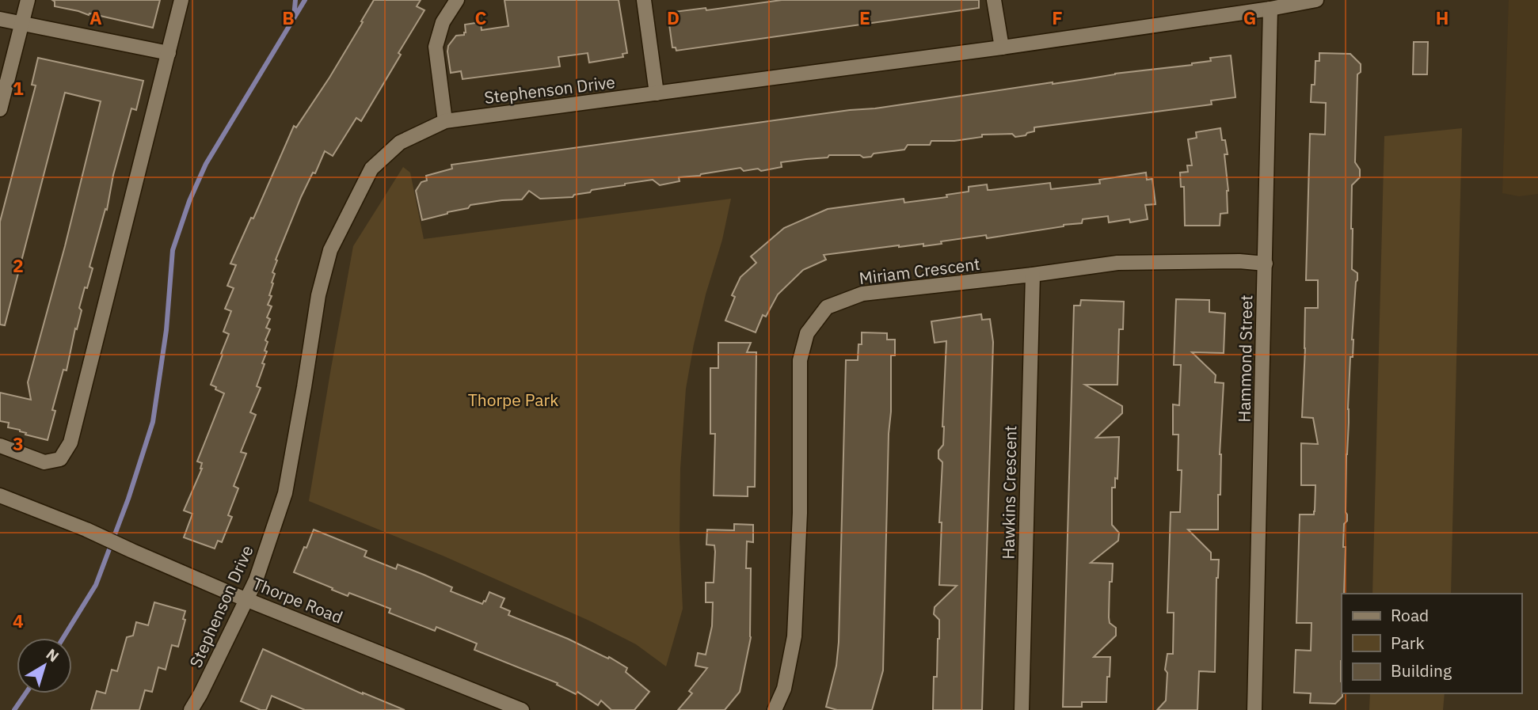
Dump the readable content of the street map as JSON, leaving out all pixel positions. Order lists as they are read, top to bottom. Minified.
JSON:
{"streets":{"street":["Stephenson Drive","Miriam Crescent","Hammond Street","Hawkins Crescent","Thorpe Road"]},"crossings":[["Stephenson Drive","Hammond Street"],["Stephenson Drive","Thorpe Road"],["Miriam Crescent","Hammond Street"],["Miriam Crescent","Hawkins Crescent"]],"parks":["Thorpe Park"],"legend":["Road","Park","Building"],"north":"top right","grid":{"columns":["A","B","C","D","E","F","G","H"],"rows":["1","2","3","4"]}}
